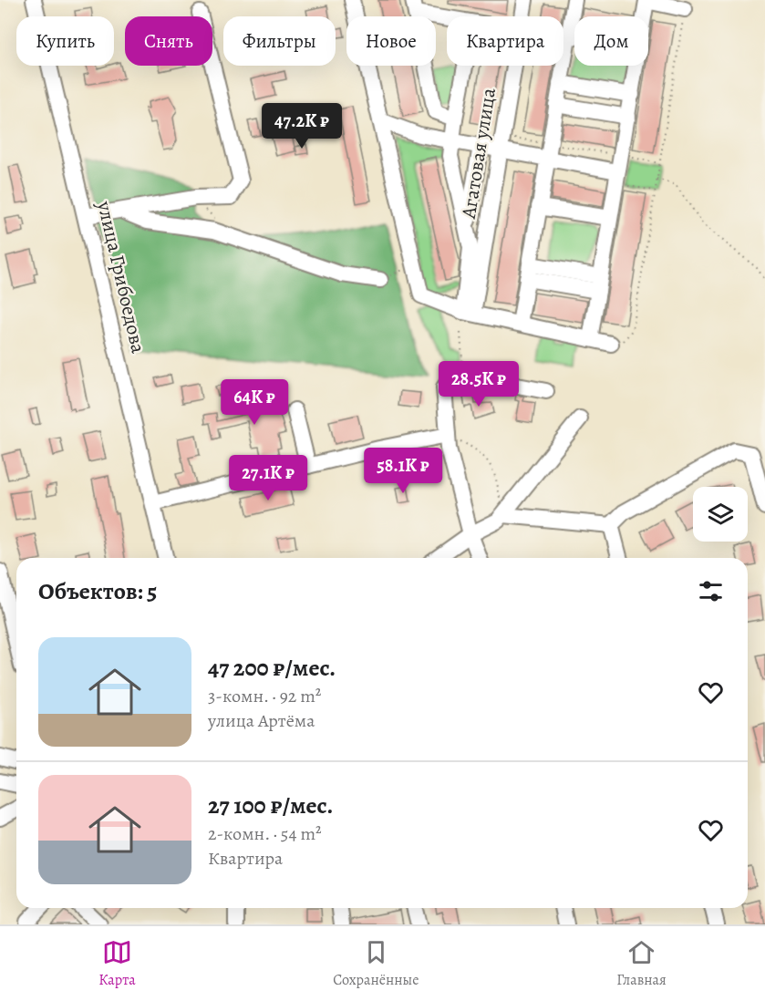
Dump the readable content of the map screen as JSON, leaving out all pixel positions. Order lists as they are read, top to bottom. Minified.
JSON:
{"streets":{"street":["Агатовая улица","улица Грибоедова"]},"page":{"chip":["Купить","Снять","Фильтры","Новое","Квартира","Дом"],"price":["47.2K ₽","28.5K ₽","64K ₽","58.1K ₽","27.1K ₽"],"heading":"Объектов: 5","list":[{"name":"47 200 ₽/мес.","note":"3-комн. · 92 m² · улица Артёма"},{"name":"27 100 ₽/мес.","note":"2-комн. · 54 m² · Квартира"}],"tabs":["Карта","Сохранённые","Главная"]}}
